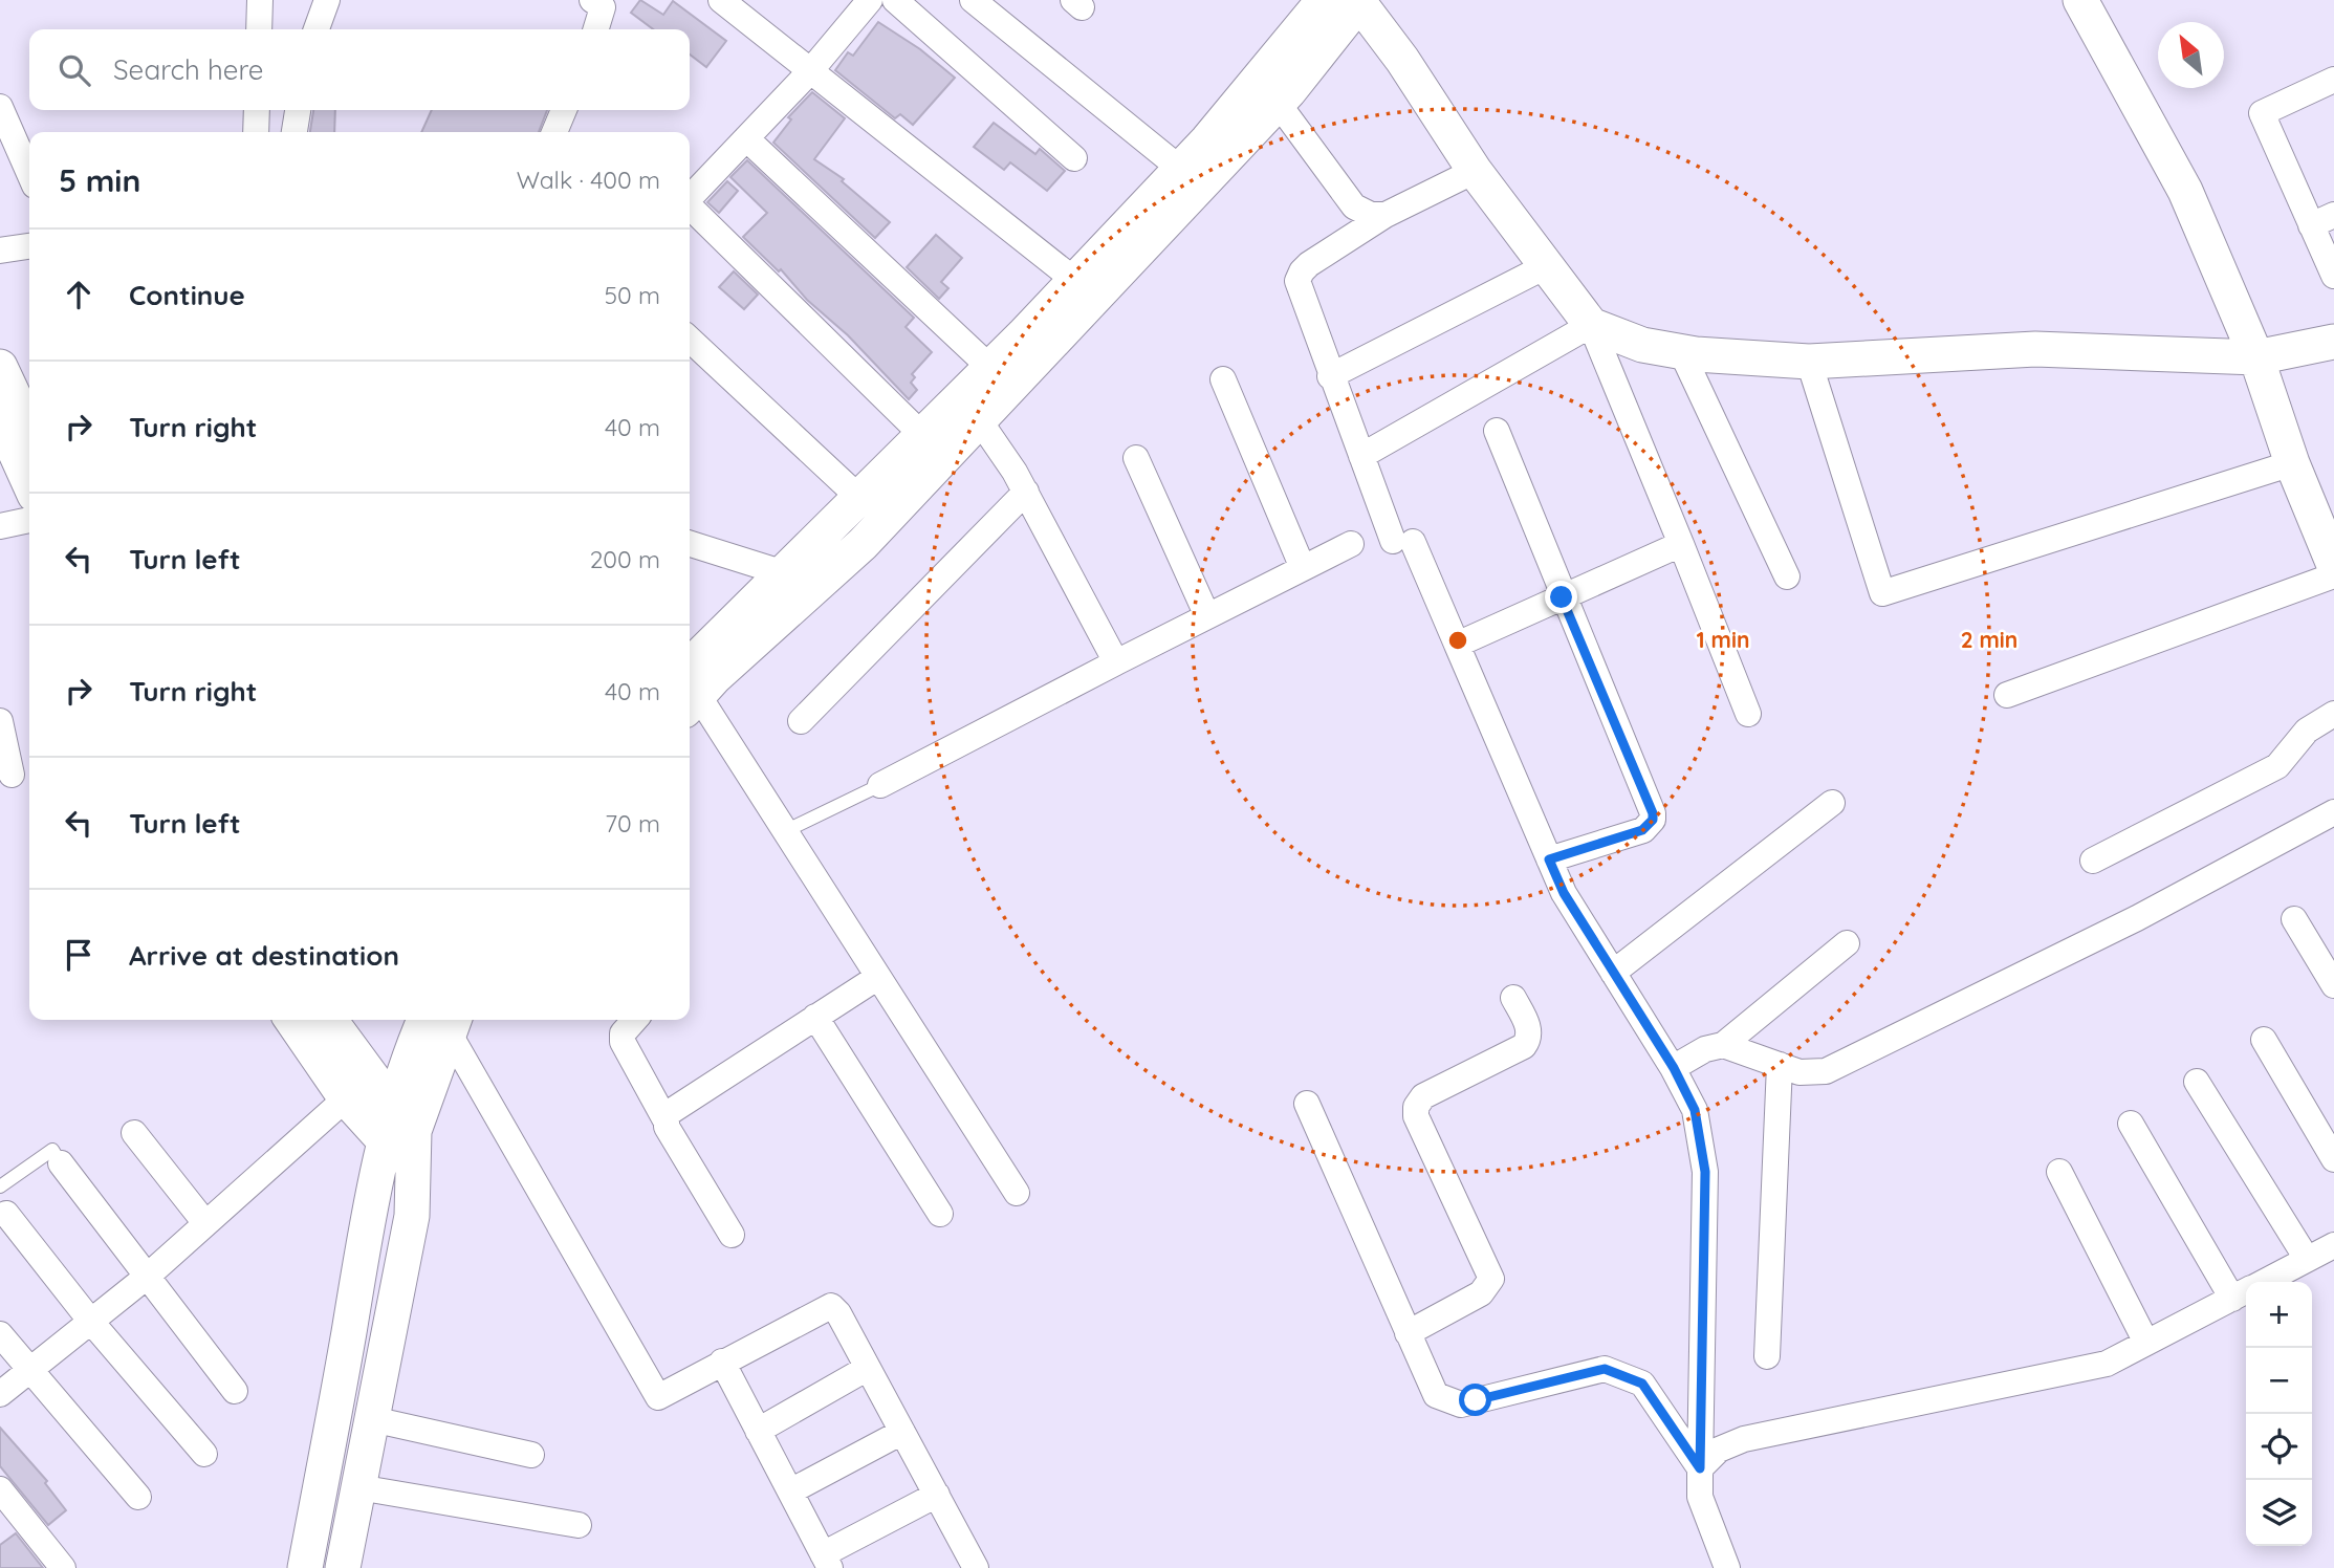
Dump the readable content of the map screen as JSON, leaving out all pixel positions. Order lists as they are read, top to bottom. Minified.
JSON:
{"north":"top left","page":{"search":"Search here","heading":["5 min","Walk · 400 m"],"list":[["Continue","50 m"],["Turn right","40 m"],["Turn left","200 m"],["Turn right","40 m"],["Turn left","70 m"],"Arrive at destination"],"map_buttons":["+","−"]},"rings":["1 min","2 min"]}
